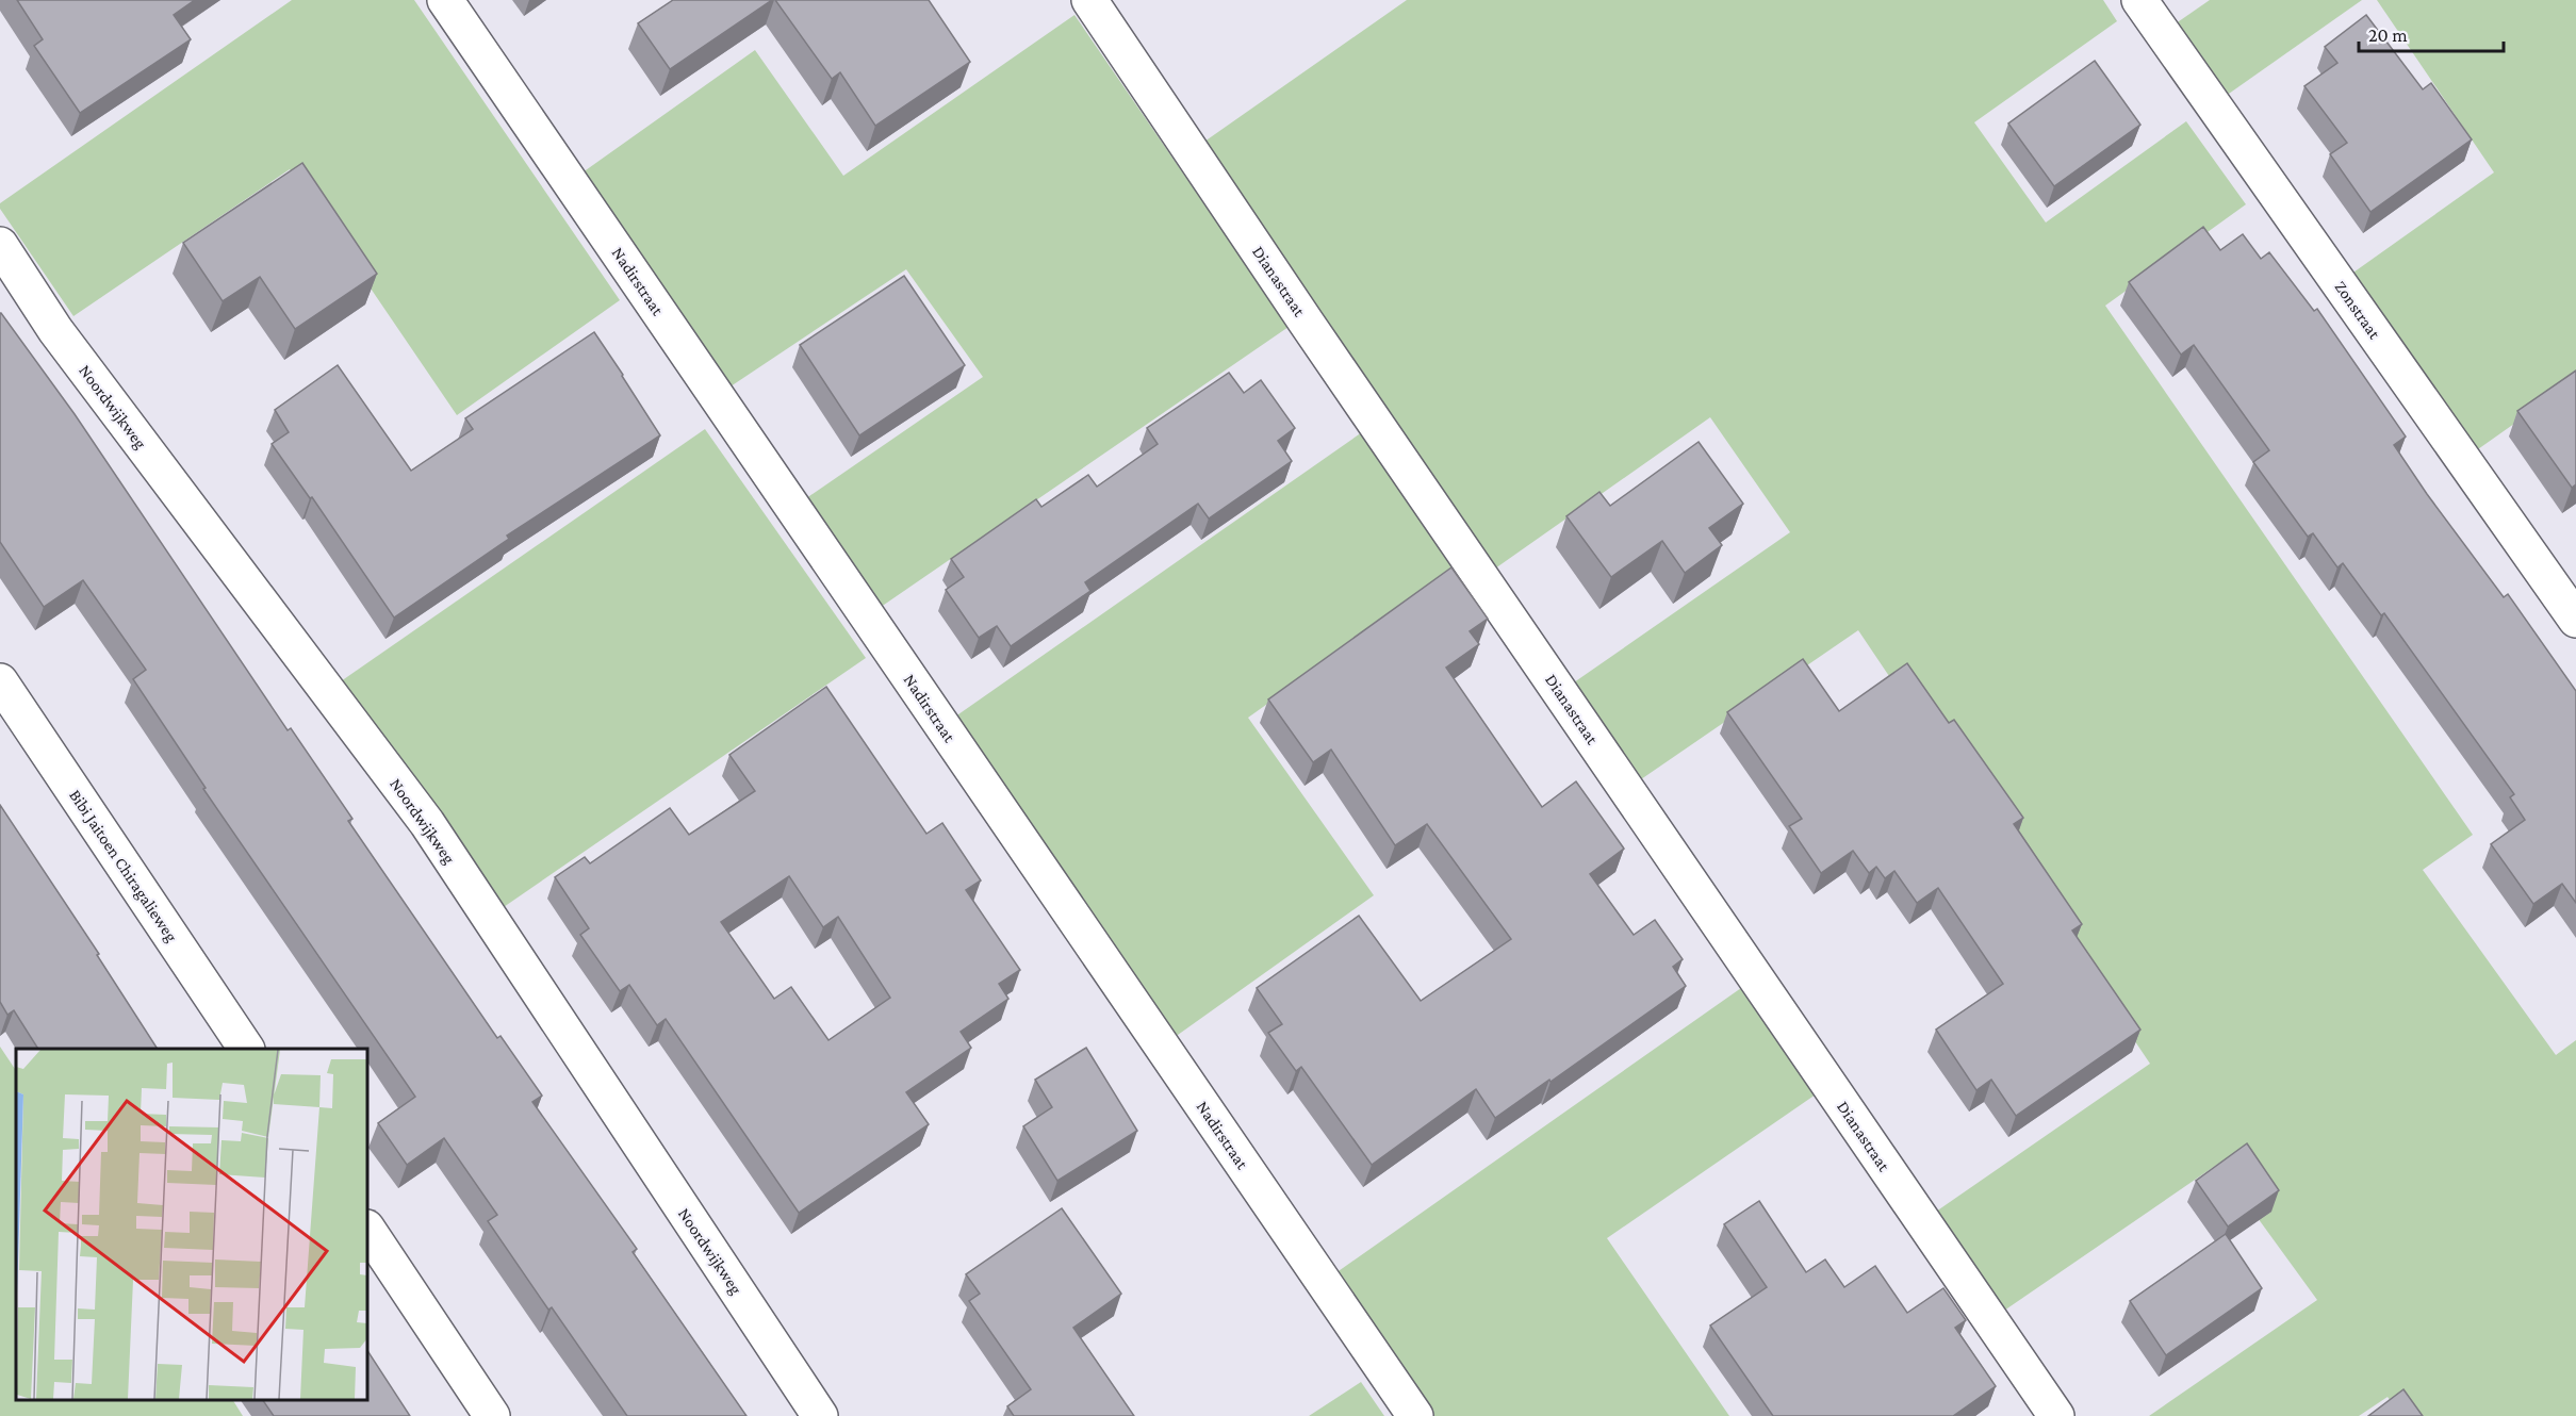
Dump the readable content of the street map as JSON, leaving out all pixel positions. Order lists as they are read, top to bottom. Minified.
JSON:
{"streets":{"street":["Nadirstraat","Dianastraat","Zonstraat","Noordwijkweg","Bibi Jaitoen Chiragalieweg"]},"scale_bar":"20 m"}
